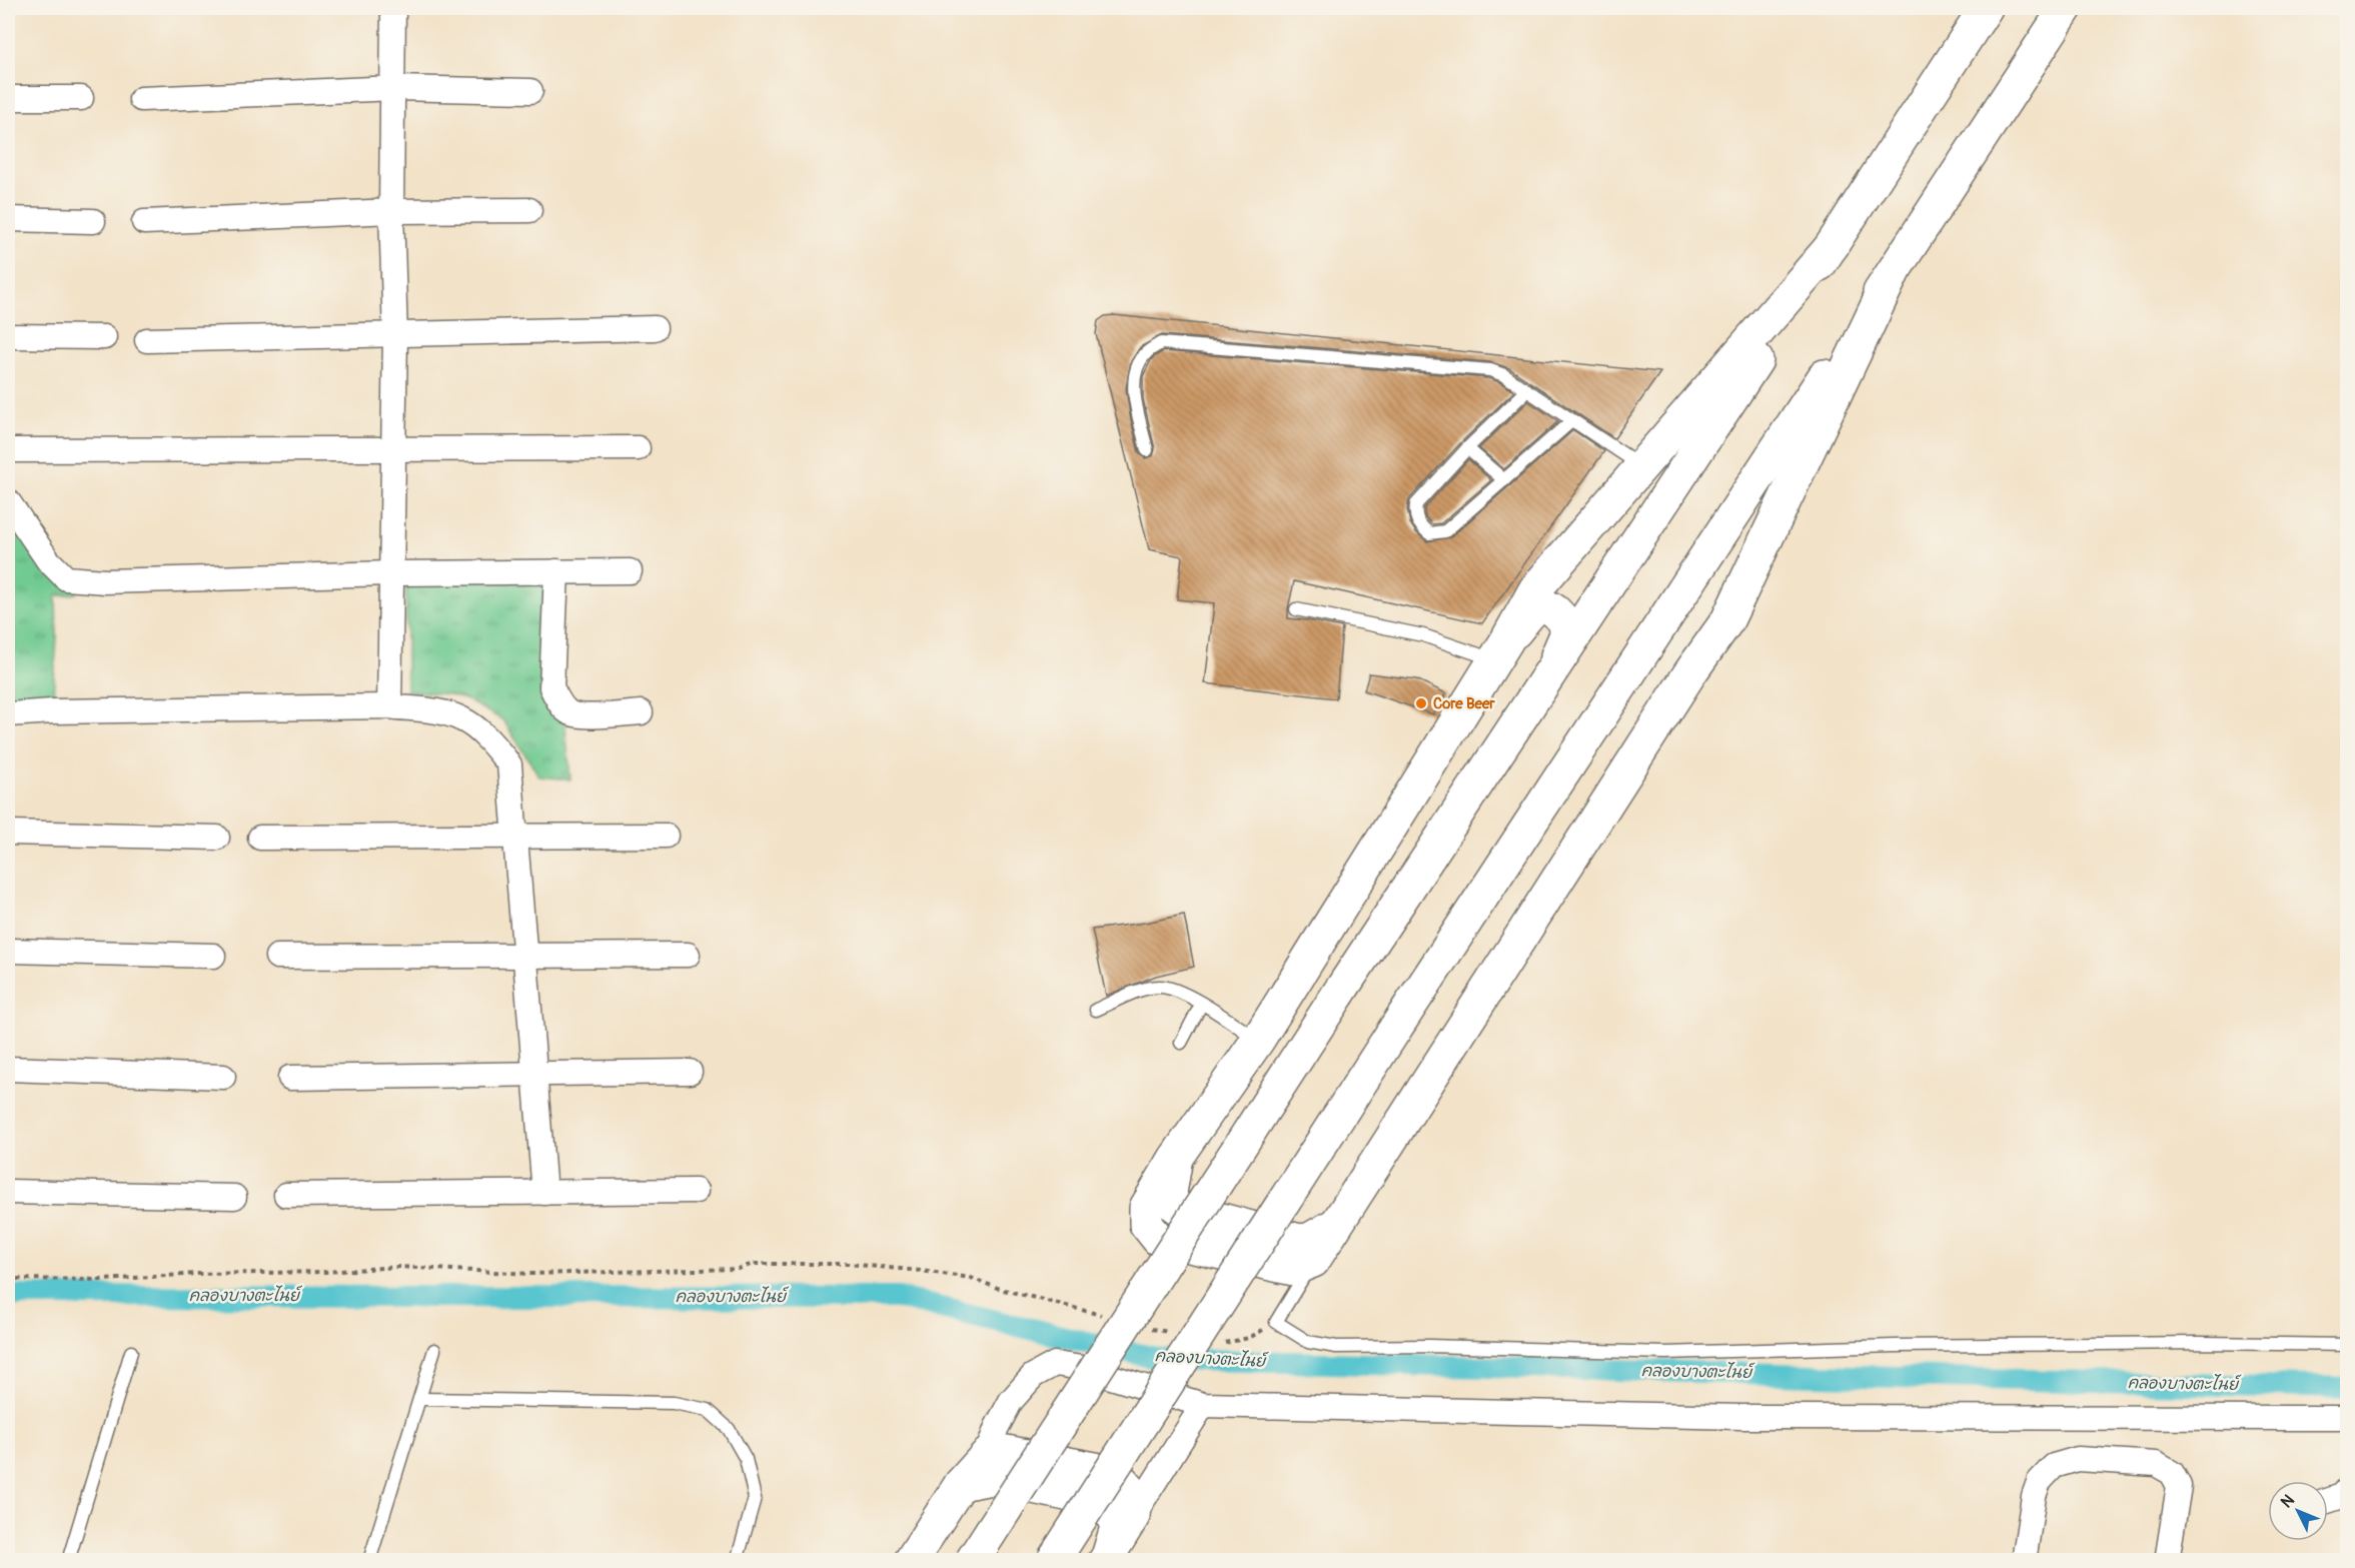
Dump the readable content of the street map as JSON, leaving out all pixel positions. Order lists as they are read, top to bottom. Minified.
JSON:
{"water":["คลองบางตะไนย์"],"places":["Core Beer"],"north":"top left"}
